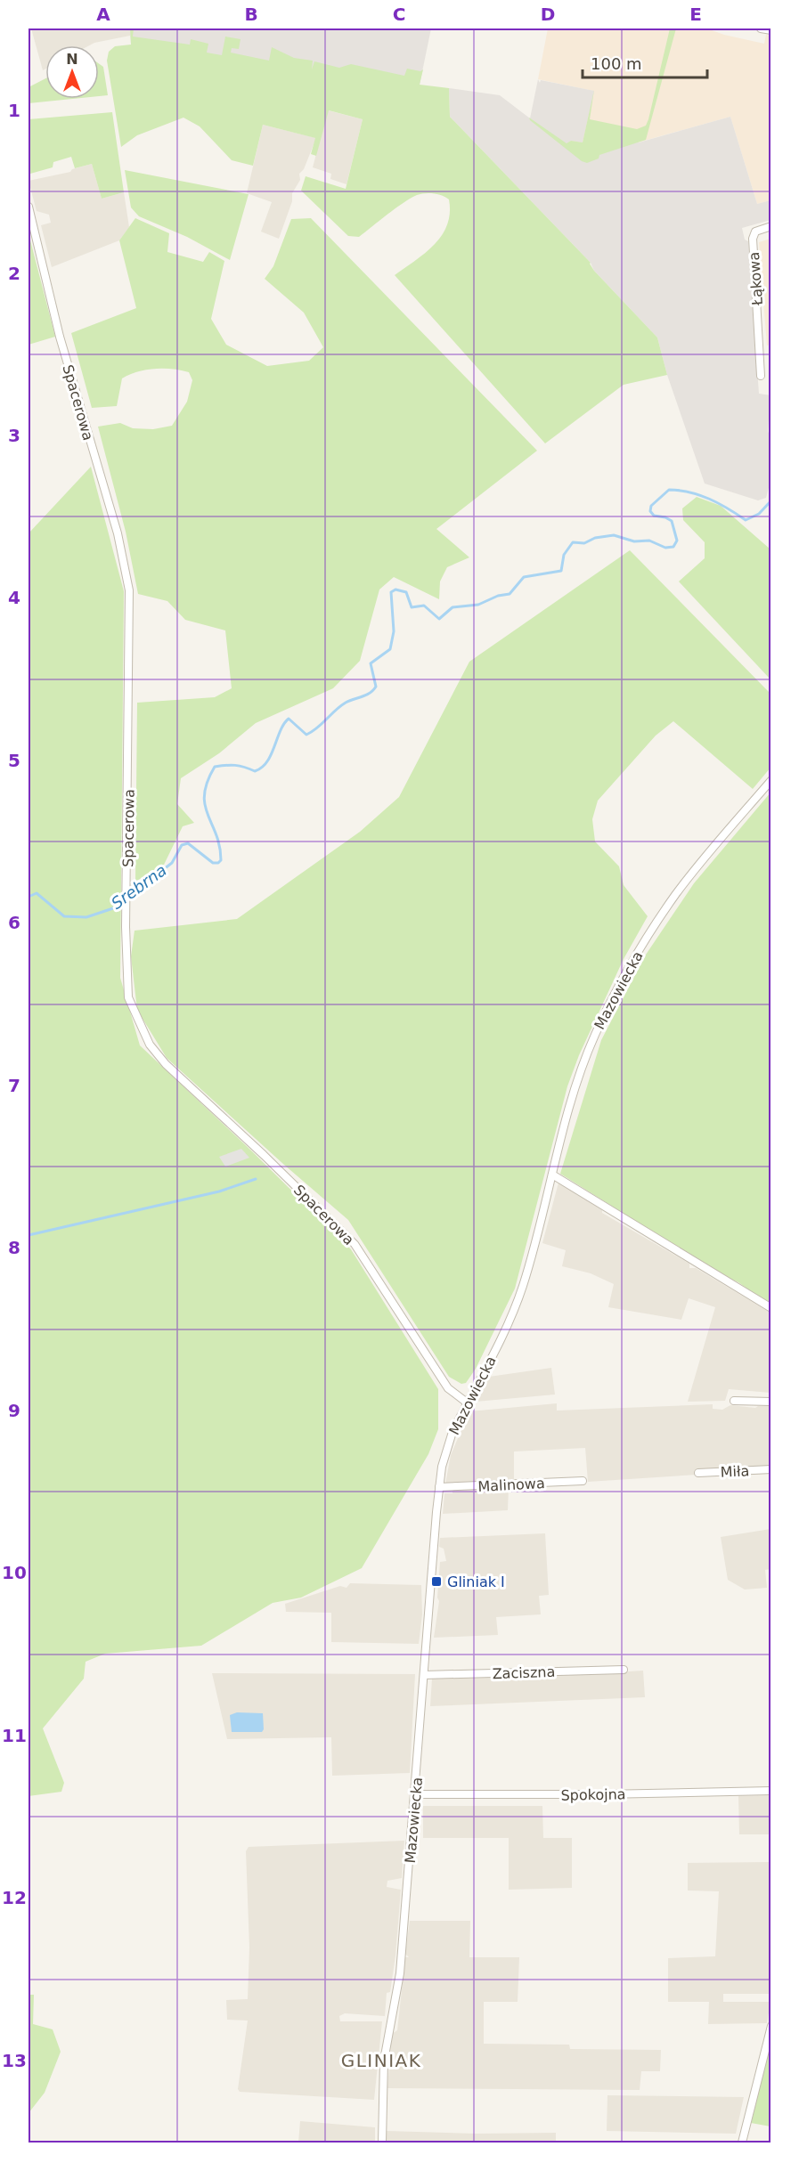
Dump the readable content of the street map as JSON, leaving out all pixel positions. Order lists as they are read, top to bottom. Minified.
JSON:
{"streets":{"street":["Łąkowa","Spacerowa","Mazowiecka","Miła","Malinowa","Zaciszna","Spokojna"]},"crossings":[["Spacerowa","Mazowiecka"],["Mazowiecka","Malinowa"],["Mazowiecka","Zaciszna"],["Mazowiecka","Spokojna"]],"districts":["GLINIAK"],"water":["Srebrna"],"places":{"transit":["Gliniak I"]},"scale_bar":"100 m","north":"top","grid":{"columns":["A","B","C","D","E"],"rows":["1","2","3","4","5","6","7","8","9","10","11","12","13"]}}
